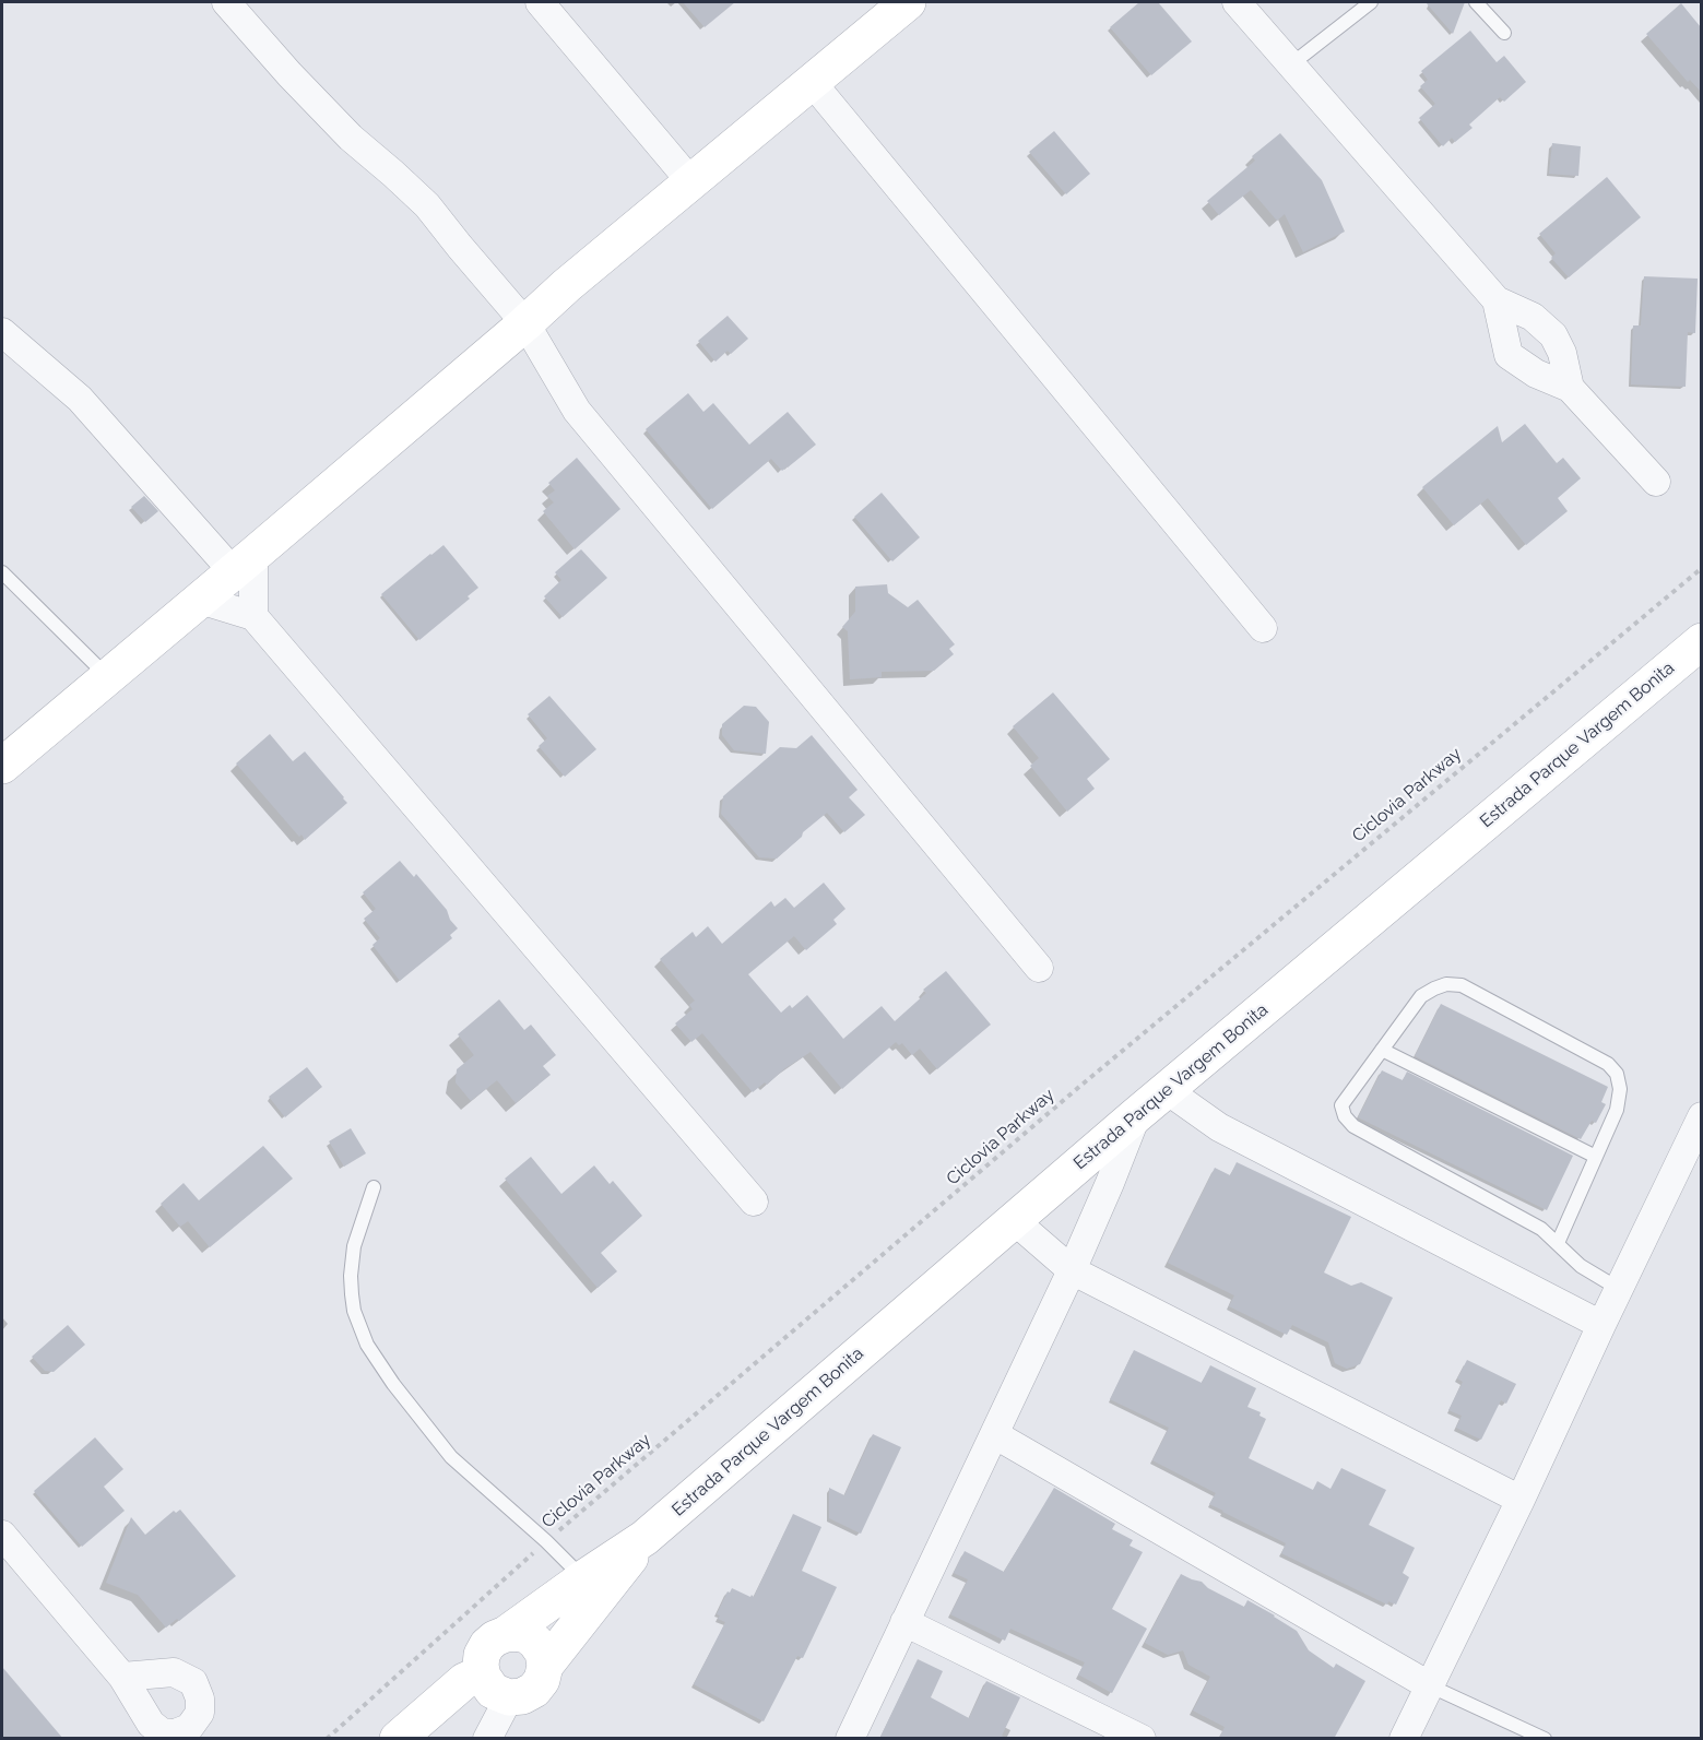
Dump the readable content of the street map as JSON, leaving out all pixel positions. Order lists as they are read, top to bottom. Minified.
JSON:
{"streets":{"main road":["Estrada Parque Vargem Bonita"],"path":["Ciclovia Parkway"]}}
